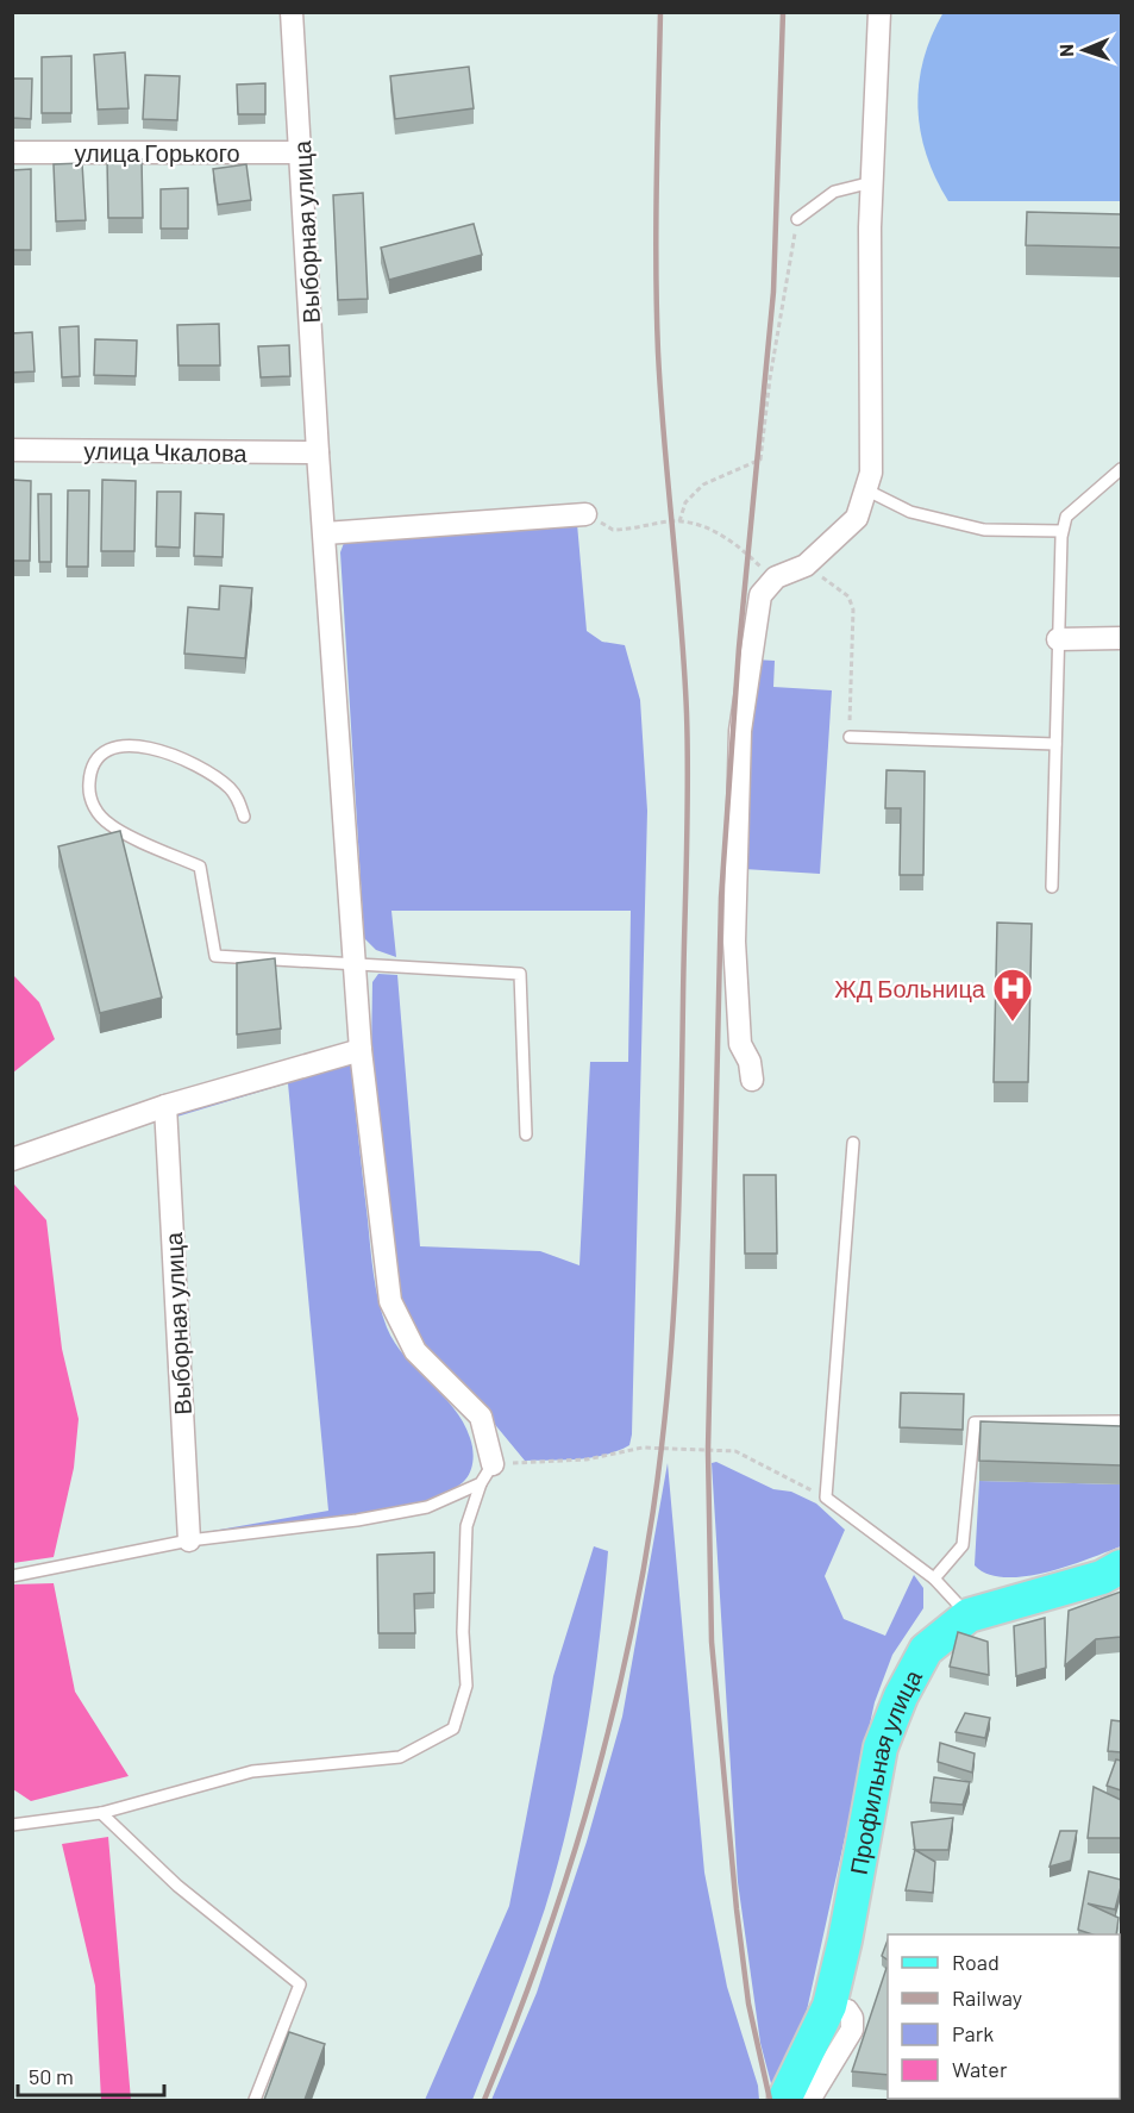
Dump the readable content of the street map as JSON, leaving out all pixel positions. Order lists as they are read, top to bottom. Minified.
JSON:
{"streets":{"main road":["Профильная улица"],"street":["улица Горького","Выборная улица","улица Чкалова"]},"crossings":[["улица Горького","Выборная улица"],["Выборная улица","улица Чкалова"]],"places":{"hospital":["ЖД Больница"]},"legend":["Road","Railway","Park","Water"],"scale_bar":"50 m","north":"left"}
